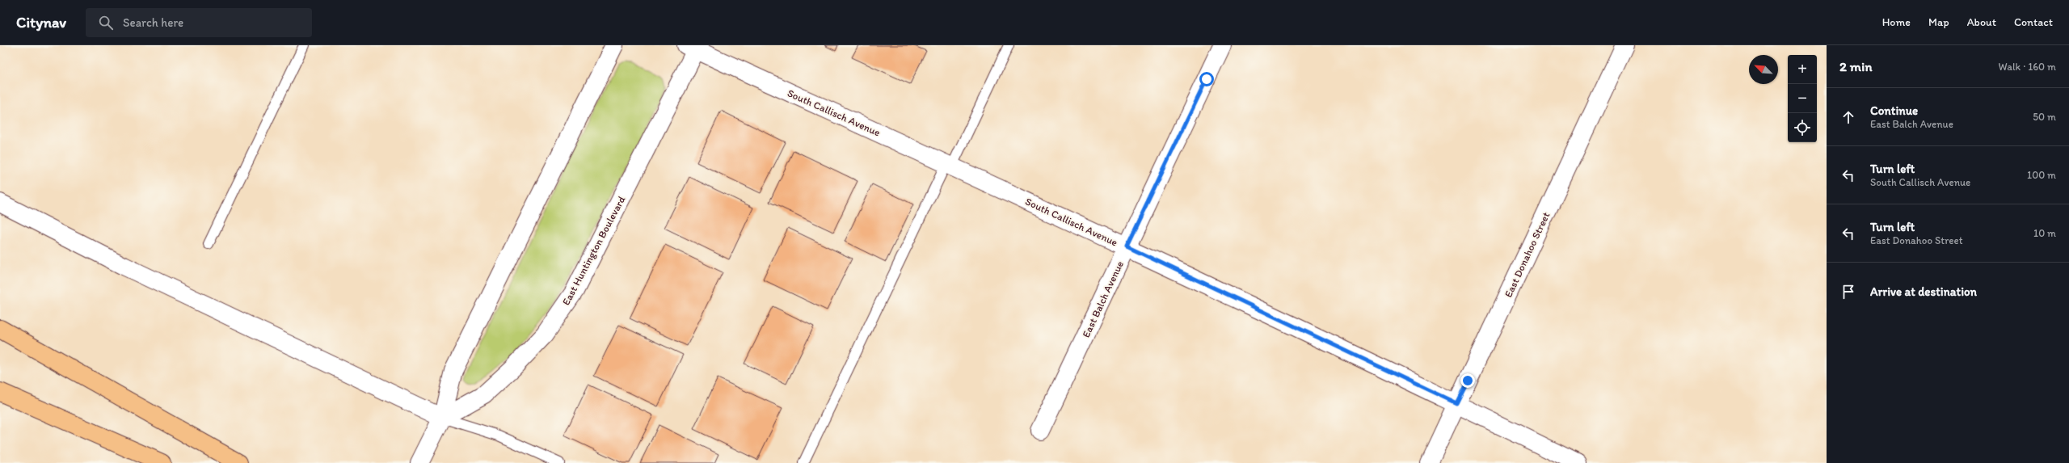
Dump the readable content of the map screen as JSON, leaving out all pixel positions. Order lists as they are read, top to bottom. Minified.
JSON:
{"streets":{"street":["South Callisch Avenue","East Huntington Boulevard","East Donahoo Street","East Balch Avenue"]},"crossings":[["South Callisch Avenue","East Huntington Boulevard"],["South Callisch Avenue","East Donahoo Street"],["South Callisch Avenue","East Balch Avenue"]],"north":"top left","page":{"header":"Citynav","search":"Search here","nav":["Home","Map","About","Contact"],"heading":["2 min","Walk · 160 m"],"map_buttons":["+","−"],"list":[["Continue","East Balch Avenue","50 m"],["Turn left","South Callisch Avenue","100 m"],["Turn left","East Donahoo Street","10 m"],"Arrive at destination"]}}
